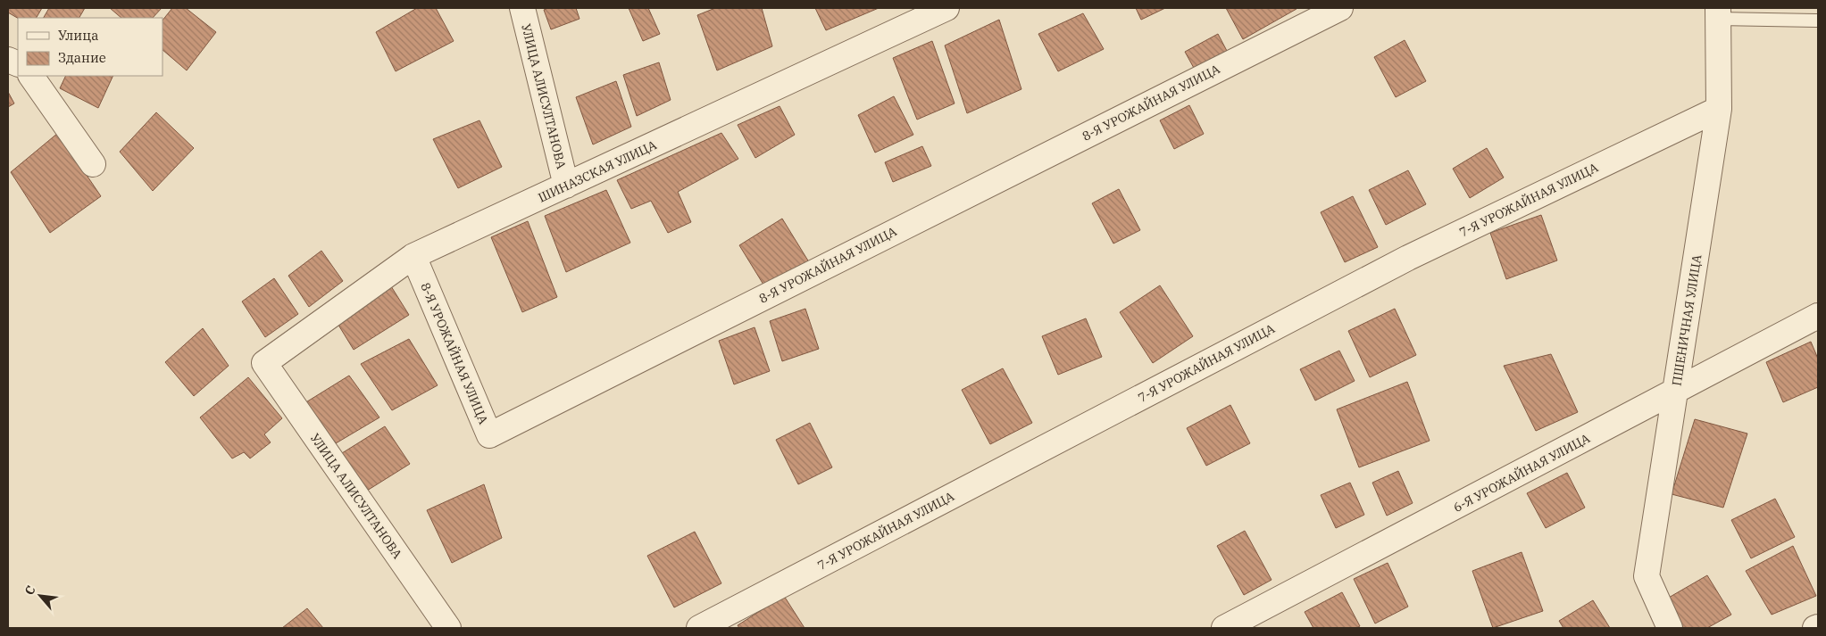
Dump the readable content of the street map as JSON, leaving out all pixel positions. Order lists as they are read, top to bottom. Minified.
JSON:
{"streets":{"street":["УЛИЦА АЛИСУЛТАНОВА","8-Я УРОЖАЙНАЯ УЛИЦА","ШИНАЗСКАЯ УЛИЦА","7-Я УРОЖАЙНАЯ УЛИЦА","ПШЕНИЧНАЯ УЛИЦА","6-Я УРОЖАЙНАЯ УЛИЦА"]},"crossings":[["УЛИЦА АЛИСУЛТАНОВА","ШИНАЗСКАЯ УЛИЦА"],["8-Я УРОЖАЙНАЯ УЛИЦА","ШИНАЗСКАЯ УЛИЦА"],["7-Я УРОЖАЙНАЯ УЛИЦА","ПШЕНИЧНАЯ УЛИЦА"],["ПШЕНИЧНАЯ УЛИЦА","6-Я УРОЖАЙНАЯ УЛИЦА"]],"legend":["Улица","Здание"],"north":"top left"}
